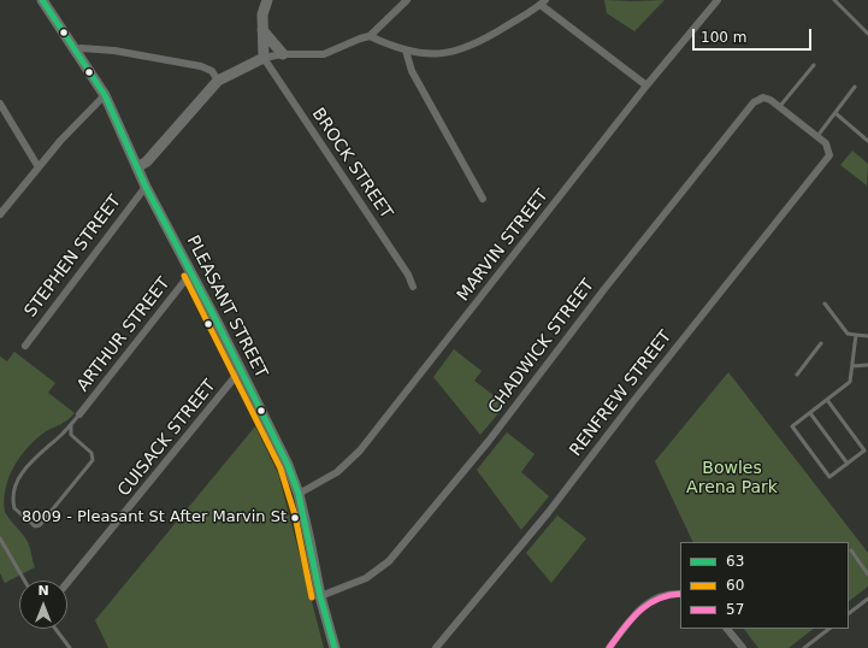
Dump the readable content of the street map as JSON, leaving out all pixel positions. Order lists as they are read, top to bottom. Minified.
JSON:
{"streets":{"main road":["PLEASANT STREET"],"street":["BROCK STREET","MARVIN STREET","STEPHEN STREET","ARTHUR STREET","CHADWICK STREET","RENFREW STREET","CUISACK STREET"]},"crossings":[["MARVIN STREET","PLEASANT STREET"],["STEPHEN STREET","PLEASANT STREET"],["PLEASANT STREET","ARTHUR STREET"],["PLEASANT STREET","CHADWICK STREET"],["PLEASANT STREET","CUISACK STREET"]],"parks":["Bowles Arena Park"],"places":["8009 - Pleasant St After Marvin St"],"lines":["transit line 63","transit line 60","transit line 57"],"legend":["63","60","57"],"scale_bar":"100 m","north":"top"}
